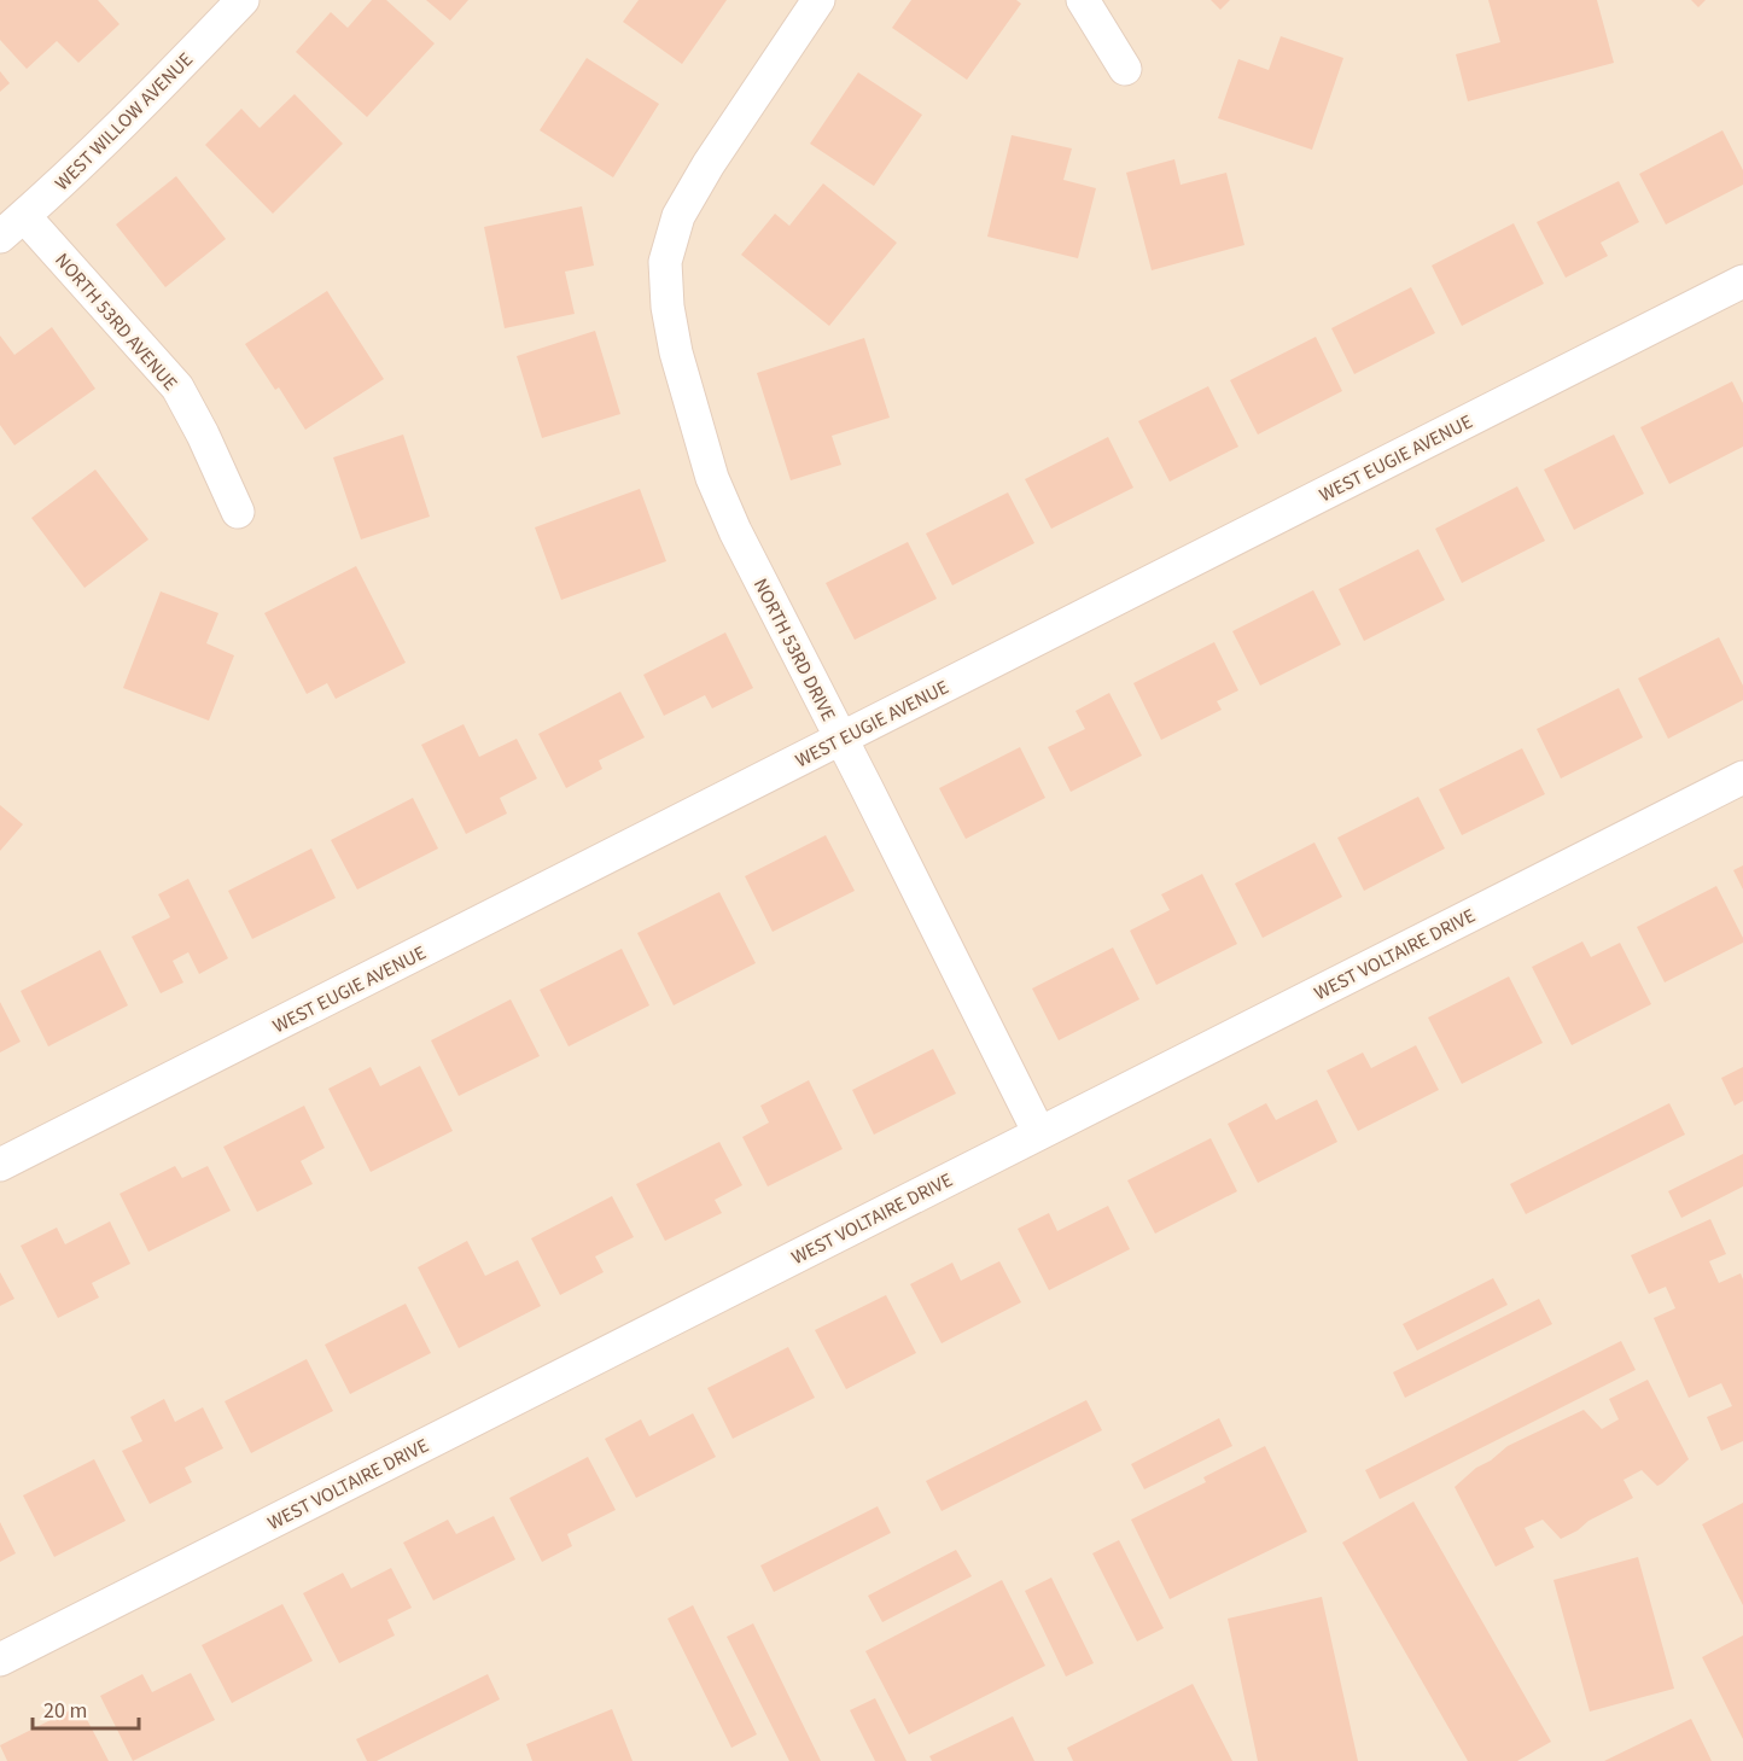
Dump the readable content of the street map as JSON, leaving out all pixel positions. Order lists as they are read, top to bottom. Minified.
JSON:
{"streets":{"street":["WEST WILLOW AVENUE","NORTH 53RD AVENUE","WEST EUGIE AVENUE","NORTH 53RD DRIVE","WEST VOLTAIRE DRIVE"]},"crossings":[["WEST WILLOW AVENUE","NORTH 53RD AVENUE"],["WEST EUGIE AVENUE","NORTH 53RD DRIVE"],["NORTH 53RD DRIVE","WEST VOLTAIRE DRIVE"]],"scale_bar":"20 m"}
